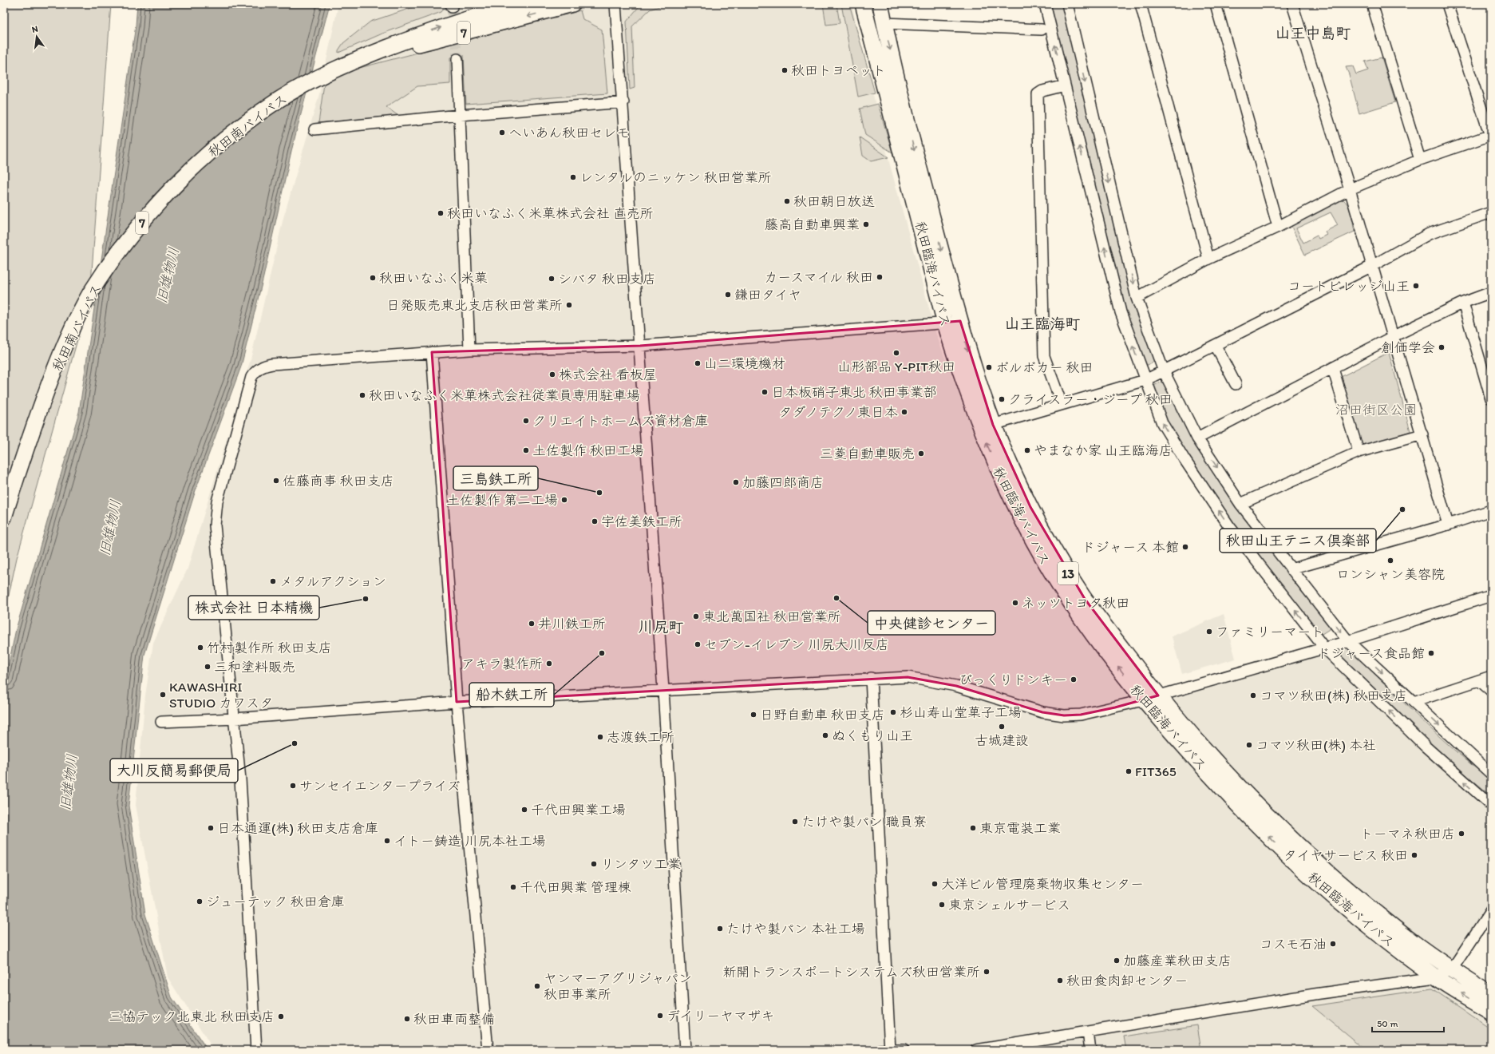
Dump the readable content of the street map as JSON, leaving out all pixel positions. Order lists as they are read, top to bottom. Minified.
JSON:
{"streets":{"highway":["7","秋田南バイパス","秋田臨海バイパス","13"]},"districts":["山王中島町","山王臨海町","川尻町"],"water":["旧雄物川"],"parks":["沼田街区公園"],"places":["秋田トヨペット","へいあん秋田セレモ","レンタルのニッケン 秋田営業所","秋田朝日放送","秋田いなふく米菓株式会社 直売所","藤高自動車興業","カースマイル 秋田","秋田いなふく米菓","シバタ 秋田支店","コートビレッジ山王","鎌田タイヤ","日発販売東北支店秋田営業所","創価学会","山形部品 Y-PIT秋田","山二環境機材","ボルボカー 秋田","株式会社 看板屋","日本板硝子東北 秋田事業部","秋田いなふく米菓株式会社従業員専用駐車場","クライスラー・ジープ 秋田","タダノテクノ東日本","クリエイトホームズ資材倉庫","土佐製作 秋田工場","やまなか家 山王臨海店","三菱自動車販売","佐藤商事 秋田支店","加藤四郎商店","三島鉄工所","土佐製作 第二工場","秋田山王テニス倶楽部","宇佐美鉄工所","ドジャース 本館","ロンシャン美容院","メタルアクション","中央健診センター","株式会社 日本精機","ネッツトヨタ秋田","東北萬国社 秋田営業所","井川鉄工所","ファミリーマート","セブン-イレブン 川尻大川反店","竹村製作所 秋田支店","船木鉄工所","ドジャース食品館","アキラ製作所","三和塗料販売","びっくりドンキー","KAWASHIRI STUDIO カワスタ","コマツ秋田(株) 秋田支店","杉山寿山堂菓子工場","日野自動車 秋田支店","古城建設","ぬくもり山王","志渡鉄工所","大川反簡易郵便局","コマツ秋田(株) 本社","FIT365","サンセイエンタープライズ","千代田興業工場","たけや製パン 職員寮","日本通運(株) 秋田支店倉庫","東京電装工業","トーマネ秋田店","イトー鋳造 川尻本社工場","タイヤサービス 秋田","リンタツ工業","大洋ビル管理廃棄物収集センター","千代田興業 管理棟","ジューテック 秋田倉庫","東京シェルサービス","たけや製パン 本社工場","コスモ石油","加藤産業秋田支店","新開トランスポートシステムズ秋田営業所","秋田食肉卸センター","ヤンマーアグリジャパン 秋田事業所","デイリーヤマザキ","三協テック北東北 秋田支店","秋田車両整備"],"scale_bar":"50 m","north":"top"}
